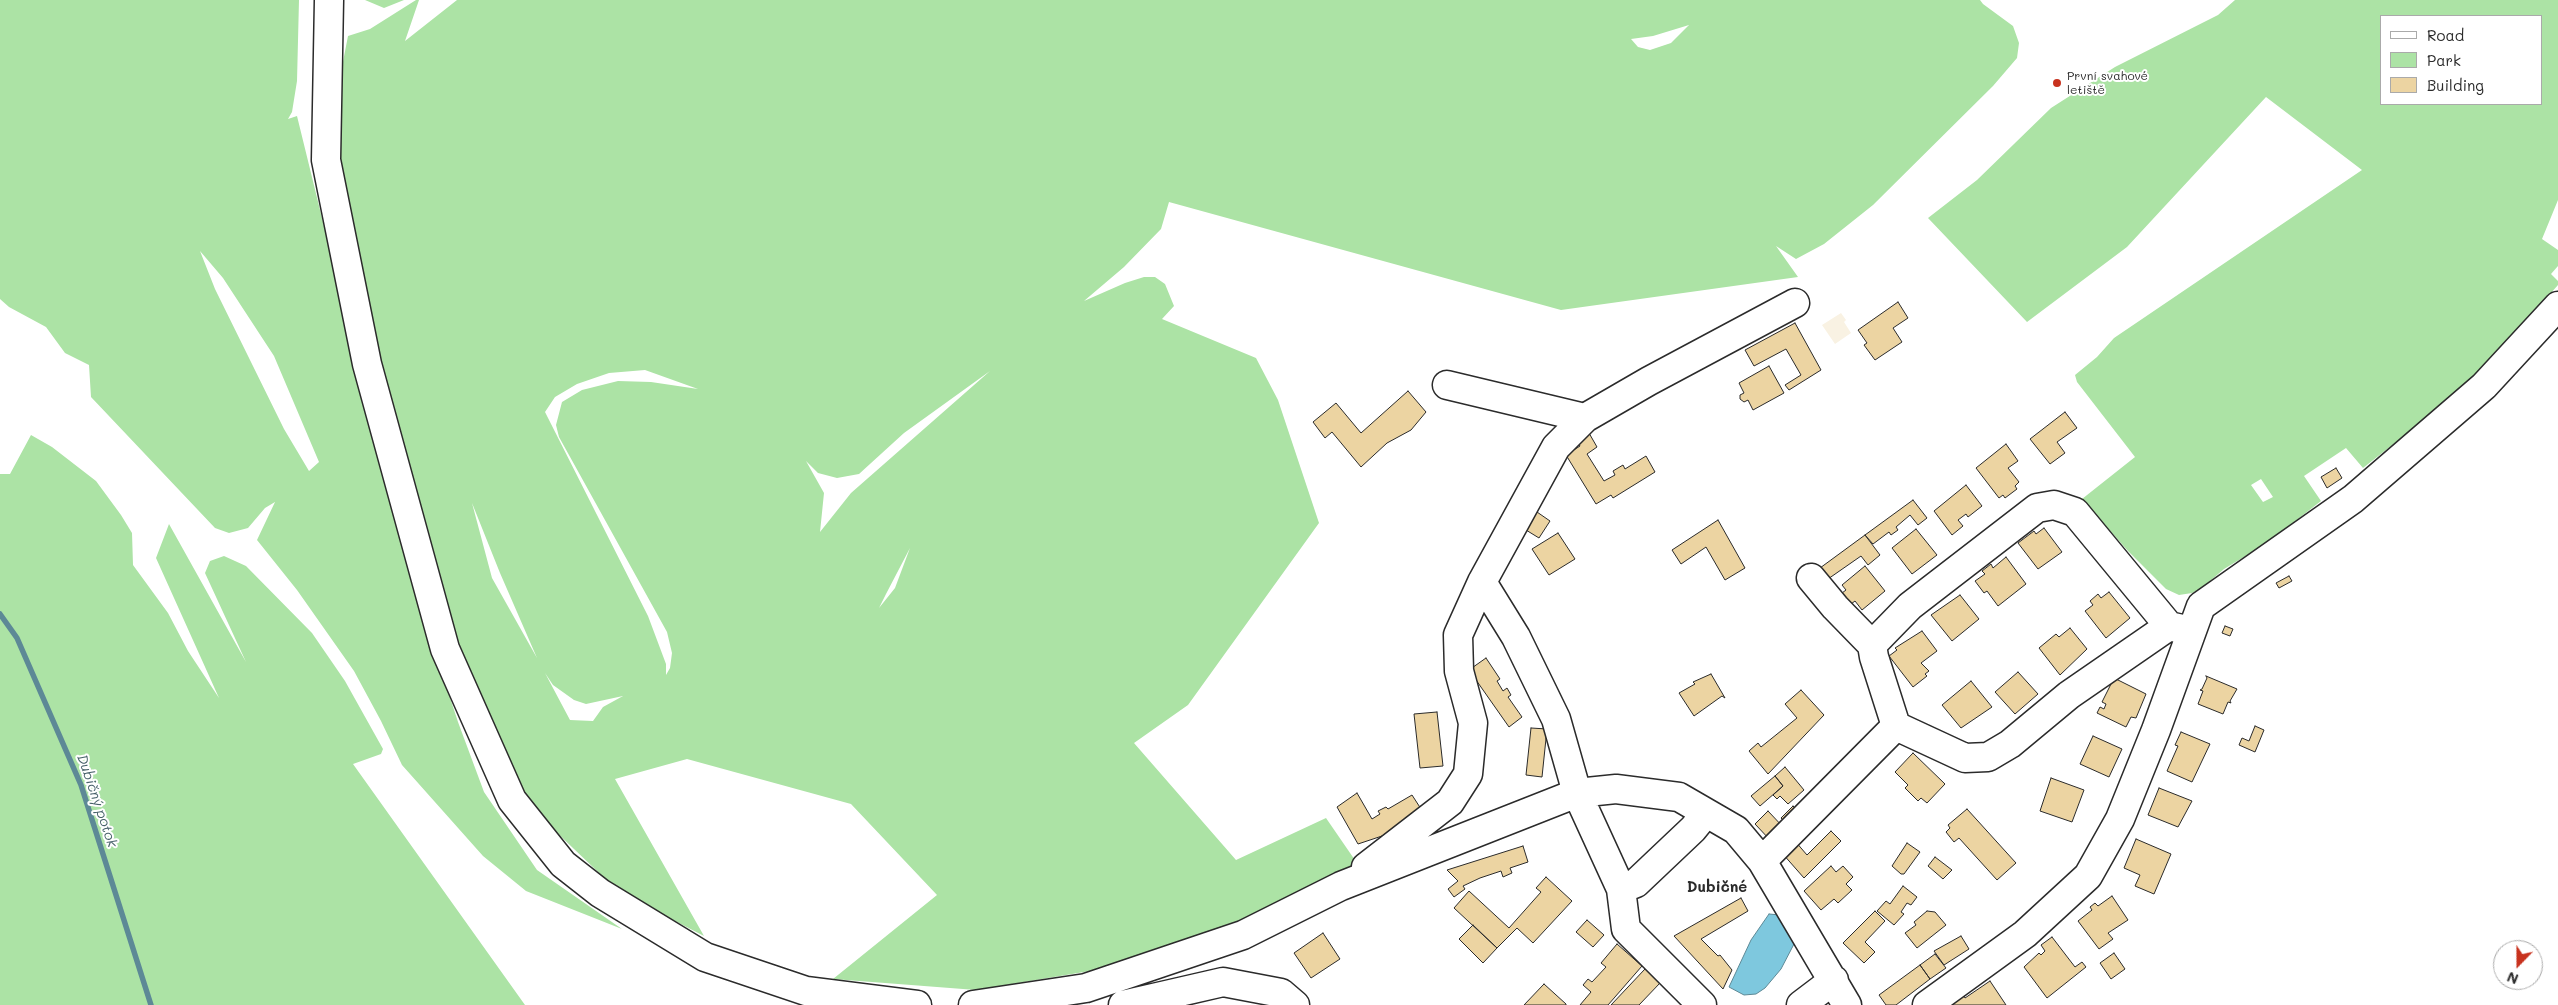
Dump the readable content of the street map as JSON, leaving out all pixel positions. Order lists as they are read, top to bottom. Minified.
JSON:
{"districts":["Dubičné"],"water":["Dubičný potok"],"places":["První svahové letiště"],"legend":["Road","Park","Building"],"north":"bottom"}
